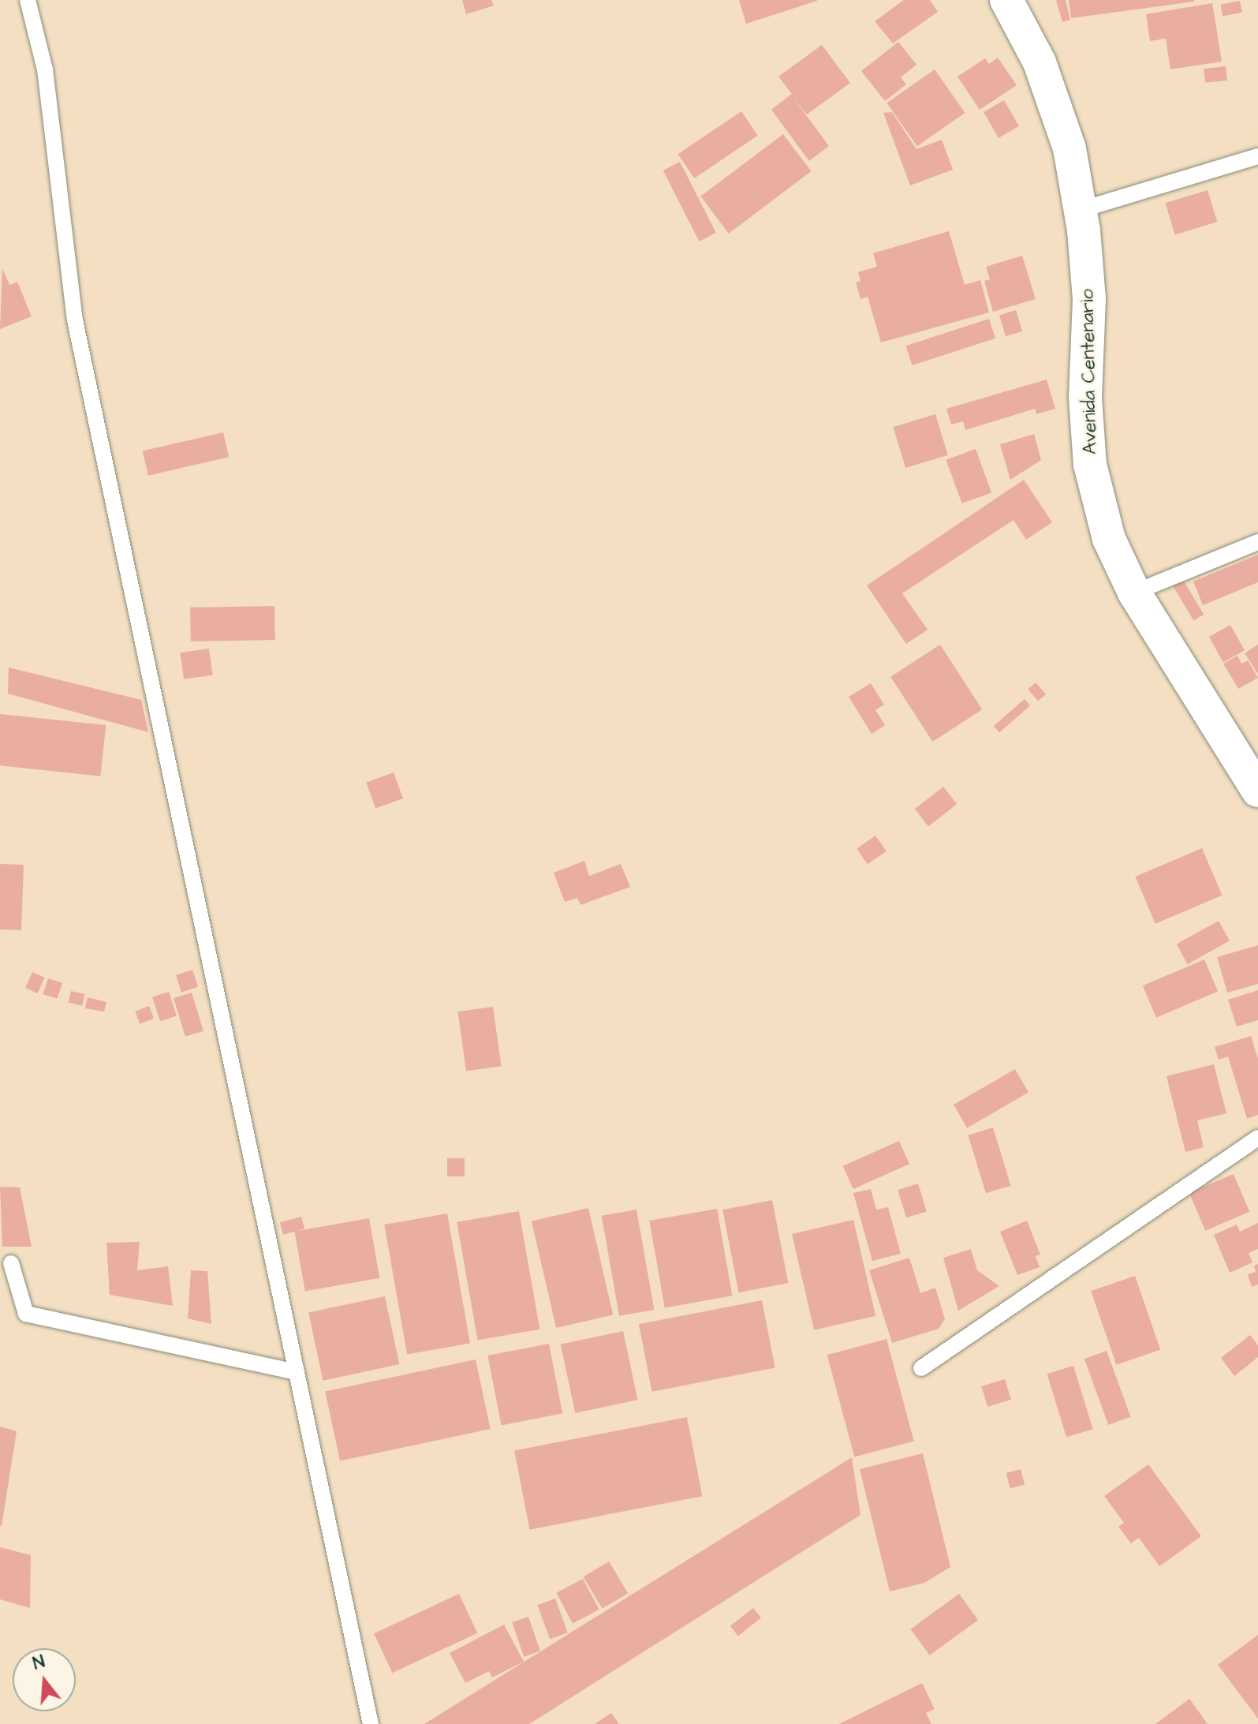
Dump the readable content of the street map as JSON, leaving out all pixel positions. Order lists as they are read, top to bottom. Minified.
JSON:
{"streets":{"street":["Avenida Centenario"]},"north":"top"}
